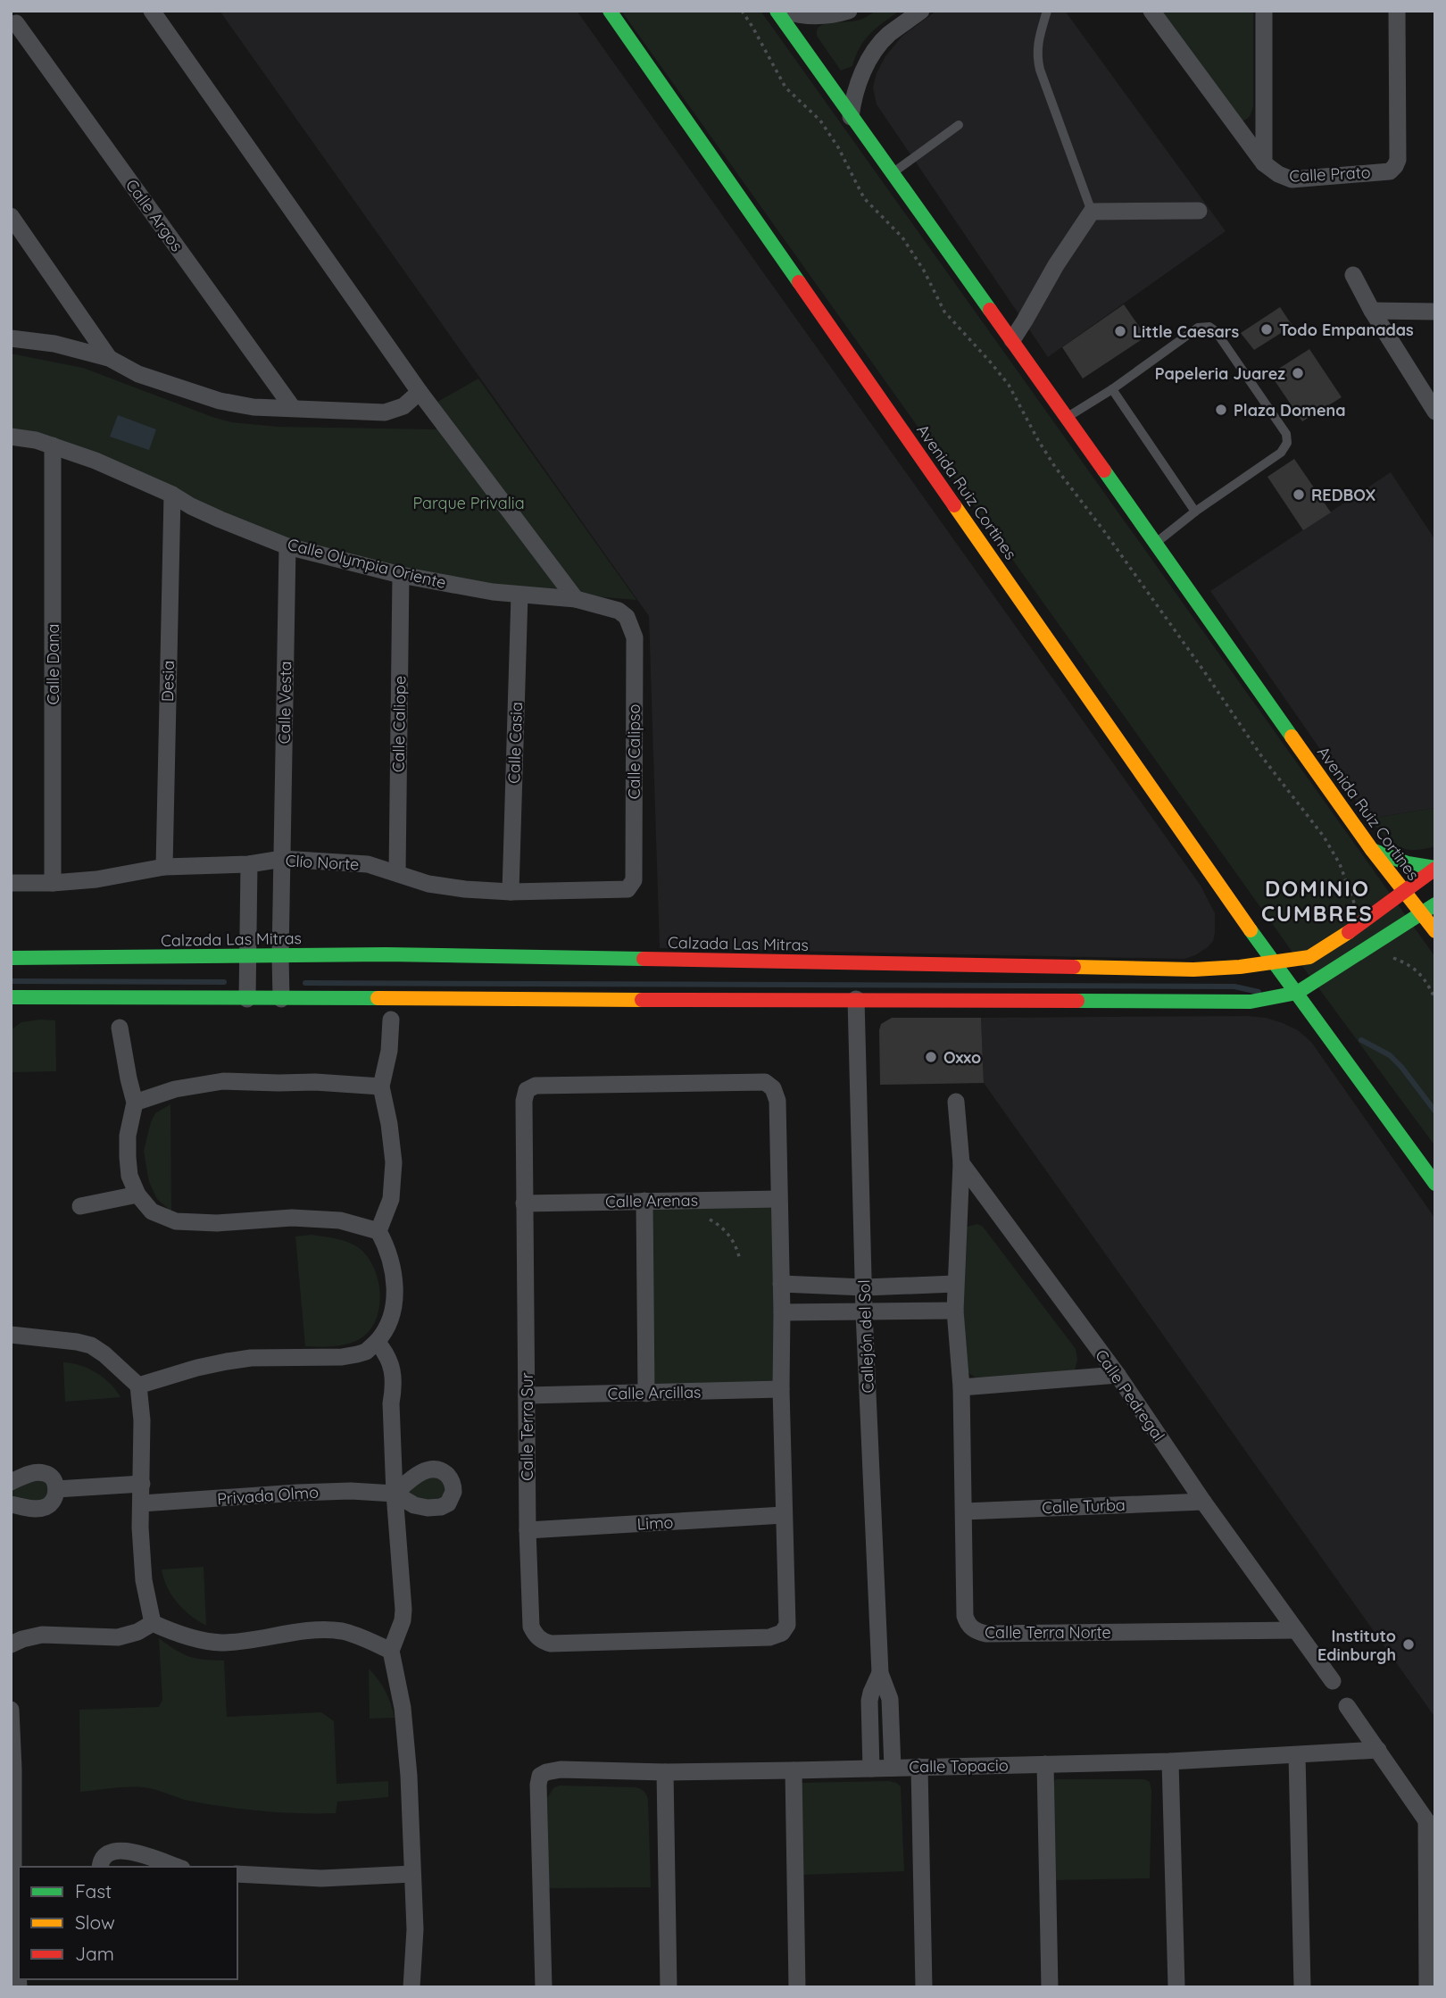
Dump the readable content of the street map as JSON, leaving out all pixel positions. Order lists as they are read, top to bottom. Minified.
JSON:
{"streets":{"main road":["Avenida Ruiz Cortines","Calzada Las Mitras"],"street":["Calle Prato","Calle Argos","Calle Olympia Oriente","Calle Dana","Desia","Calle Vesta","Calle Caliope","Calle Casia","Calle Calipso","Clío Norte","Calle Arenas","Callejón del Sol","Calle Arcillas","Calle Pedregal","Calle Terra Sur","Privada Olmo","Calle Turba","Limo","Calle Terra Norte","Calle Topacio"]},"crossings":[["Avenida Ruiz Cortines","Calzada Las Mitras"],["Calle Olympia Oriente","Calle Dana"],["Calle Olympia Oriente","Desia"],["Calle Olympia Oriente","Calle Vesta"],["Calle Olympia Oriente","Calle Caliope"],["Calle Olympia Oriente","Calle Casia"],["Calle Olympia Oriente","Calle Calipso"],["Calle Dana","Clío Norte"],["Desia","Clío Norte"],["Calle Vesta","Clío Norte"],["Calle Vesta","Calzada Las Mitras"],["Calle Caliope","Clío Norte"],["Calle Casia","Clío Norte"],["Calle Calipso","Clío Norte"],["Calle Arenas","Calle Terra Sur"],["Callejón del Sol","Calle Topacio"],["Calle Arcillas","Calle Terra Sur"],["Calle Pedregal","Calle Turba"],["Calle Pedregal","Calle Terra Norte"],["Calle Terra Sur","Limo"],["Calle Turba","Calle Terra Norte"]],"districts":["DOMINIO CUMBRES"],"parks":["Parque Privalia"],"places":["Todo Empanadas","Little Caesars","Papeleria Juarez","Plaza Domena","REDBOX","Oxxo","Instituto Edinburgh"],"legend":["Fast","Slow","Jam"]}
